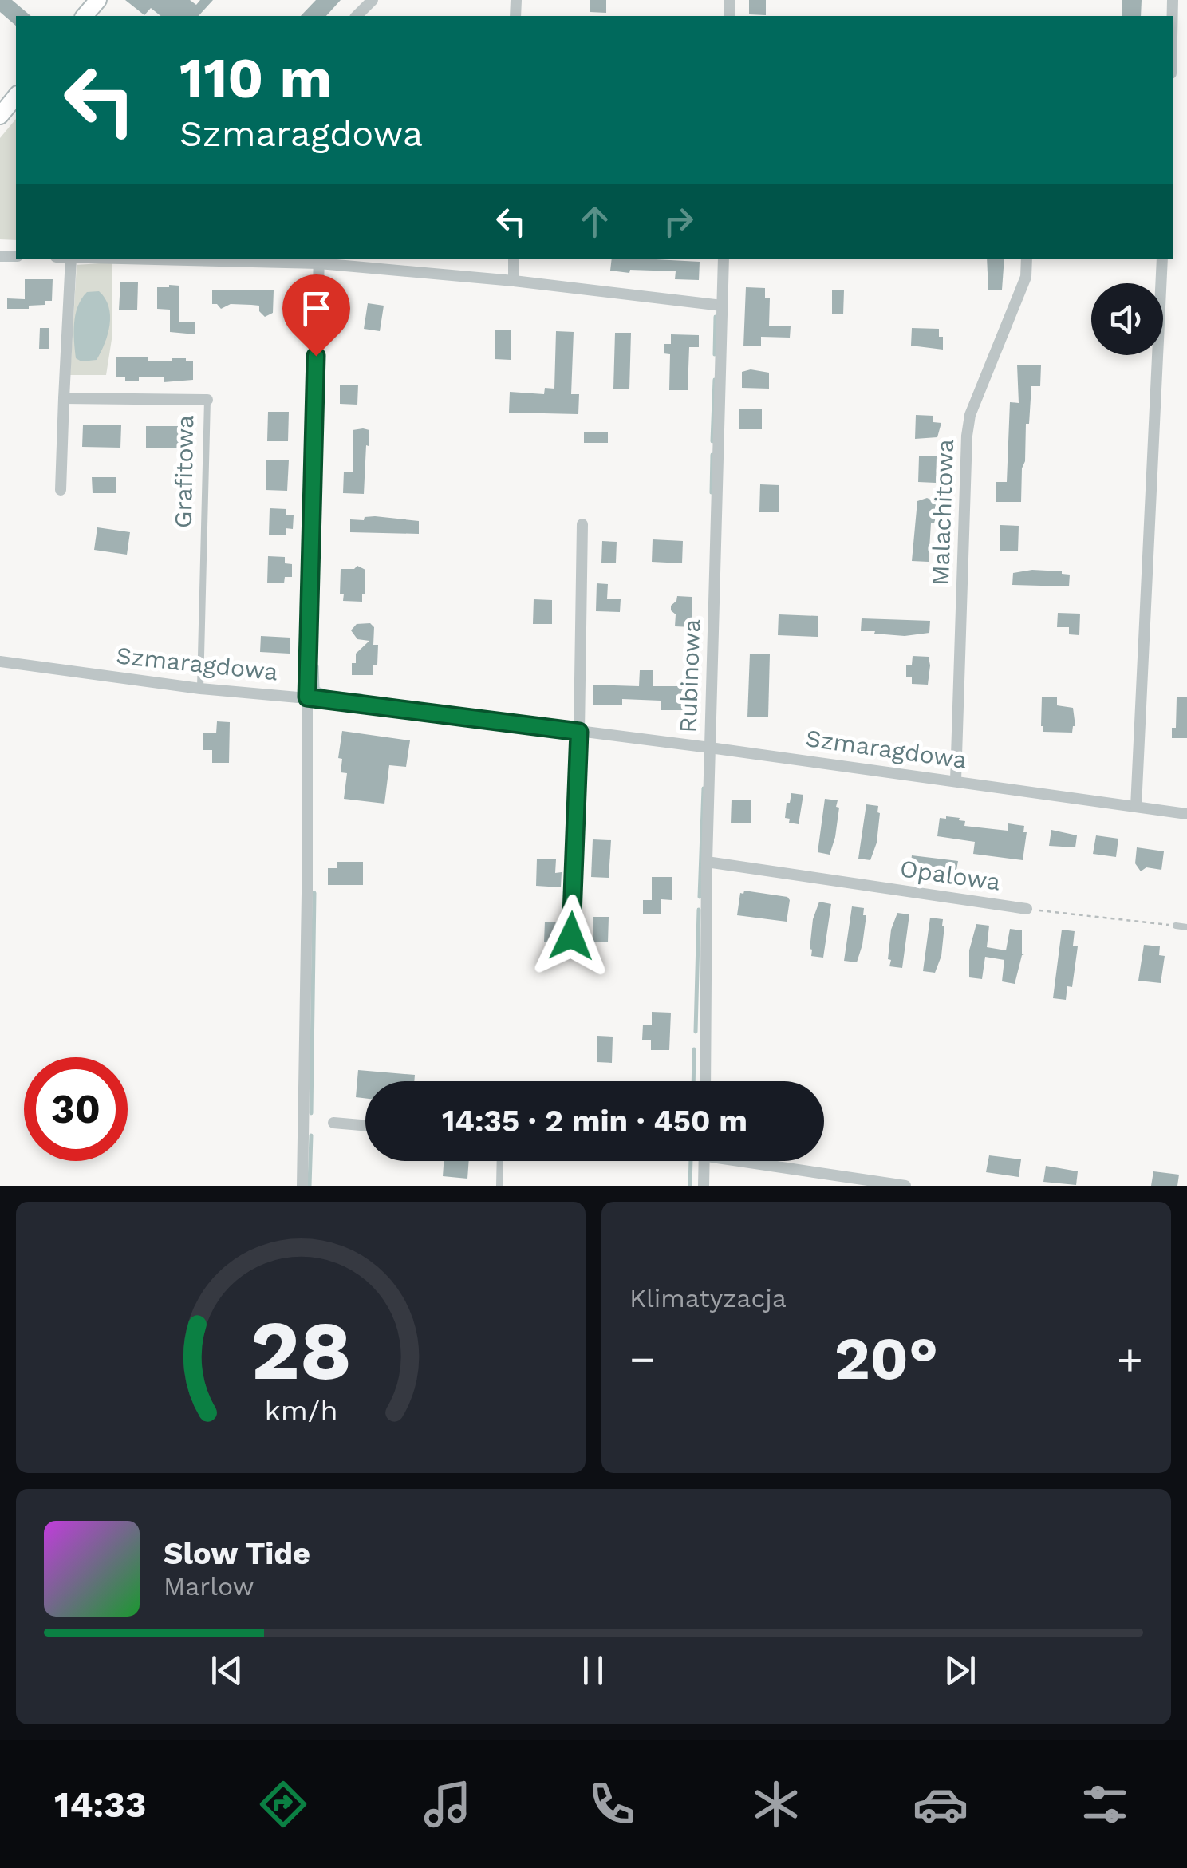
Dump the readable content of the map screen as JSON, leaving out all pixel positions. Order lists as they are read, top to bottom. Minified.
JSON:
{"streets":{"street":["Grafitowa","Malachitowa","Szmaragdowa","Rubinowa","Opalowa"]},"crossings":[["Grafitowa","Szmaragdowa"],["Malachitowa","Szmaragdowa"],["Szmaragdowa","Rubinowa"],["Rubinowa","Opalowa"]],"page":{"turn":["110 m","Szmaragdowa"],"limit":"30","trip":"14:35 · 2 min · 450 m","tile":"Klimatyzacja","heat":["−","20°","+"],"song":["Slow Tide","Marlow"],"tabs":"14:33","gauge":["28","km/h"]}}
